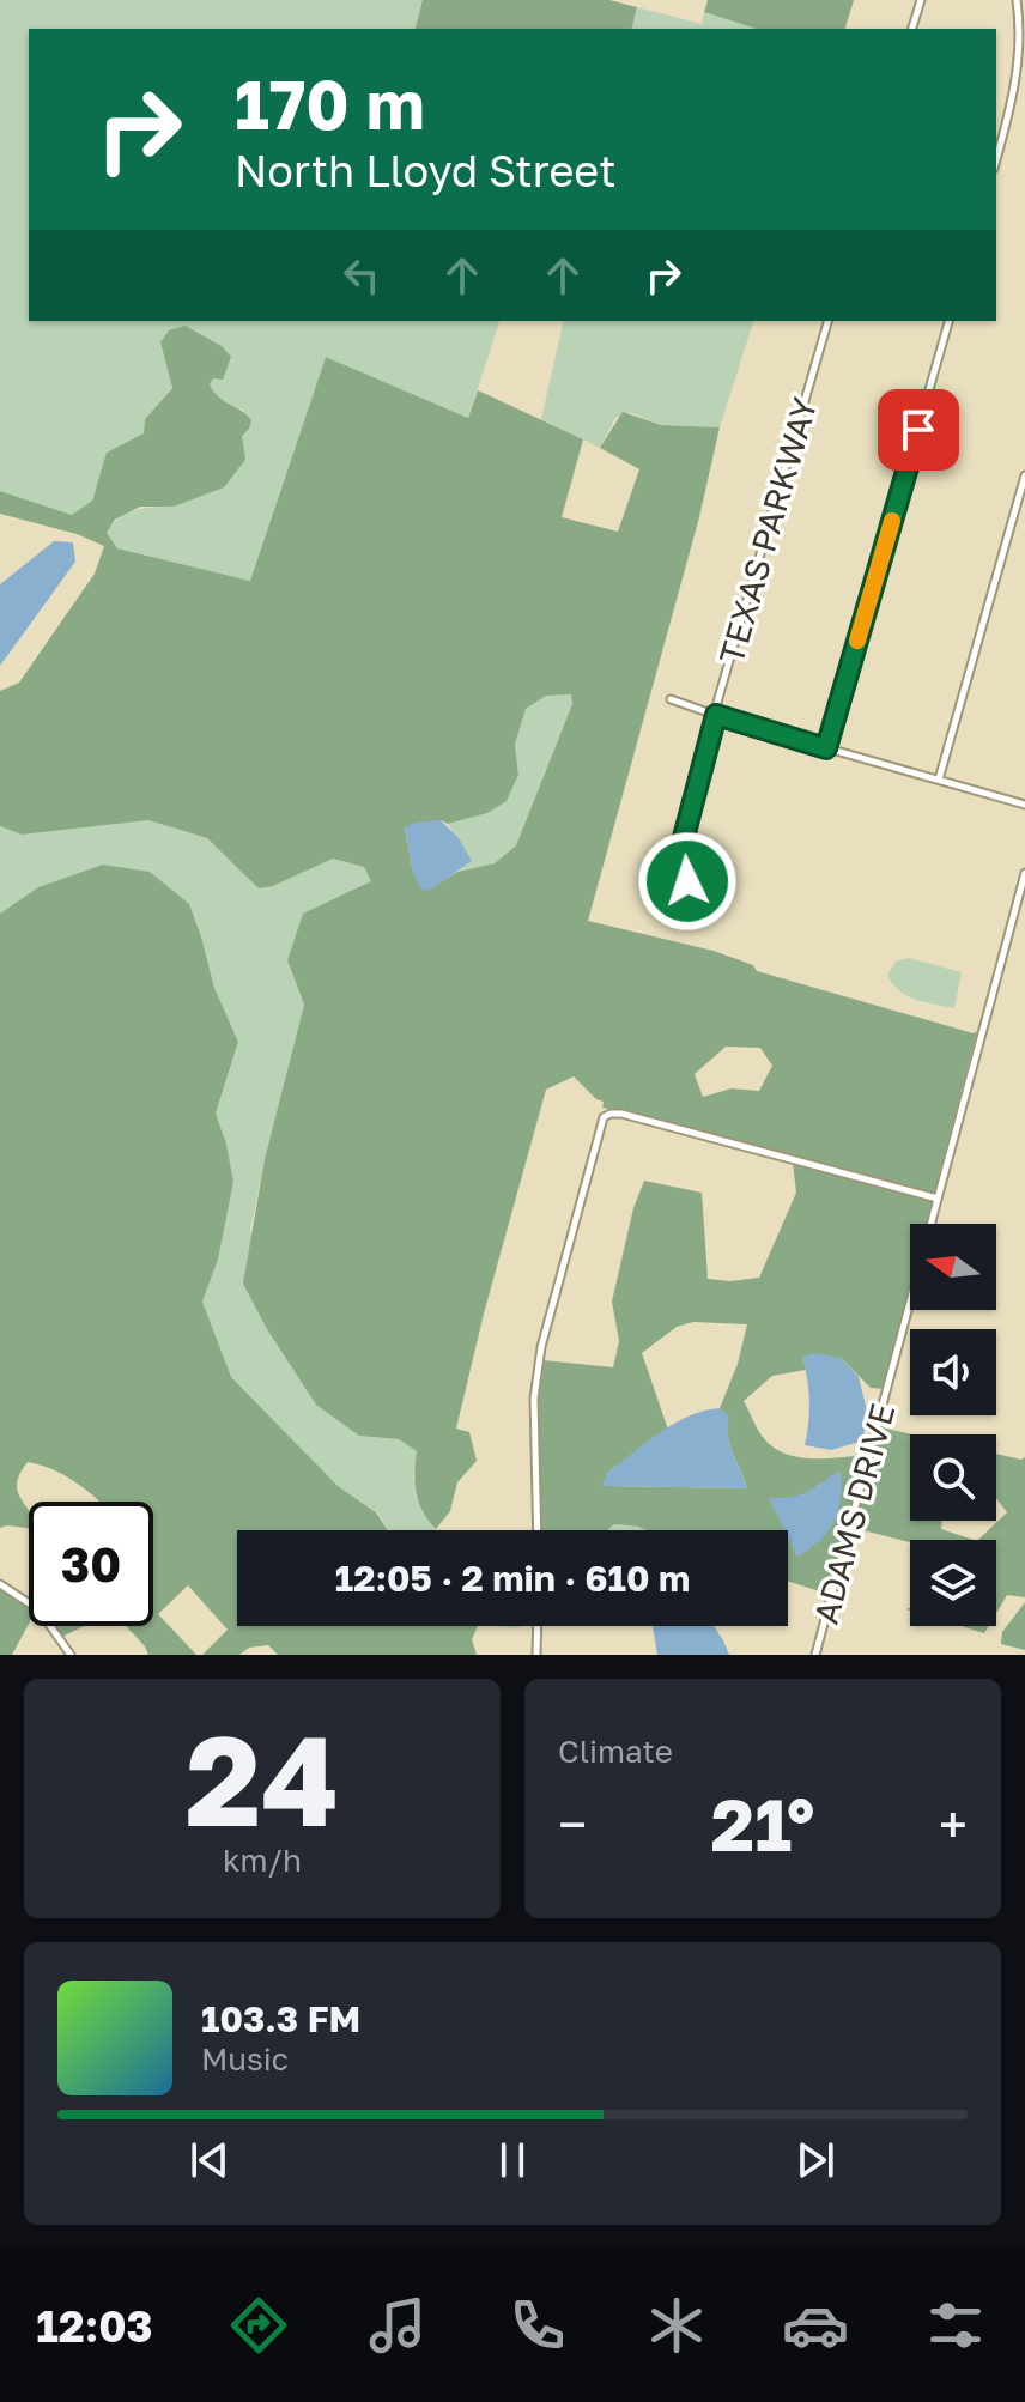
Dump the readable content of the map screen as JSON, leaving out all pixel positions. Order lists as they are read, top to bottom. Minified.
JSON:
{"streets":{"street":["TEXAS PARKWAY","ADAMS DRIVE"]},"north":"left","page":{"turn":["170 m","North Lloyd Street"],"limit":"30","trip":"12:05 · 2 min · 610 m","tile":[["24","km/h"],"Climate"],"heat":["−","21°","+"],"song":["103.3 FM","Music"],"tabs":"12:03"}}
